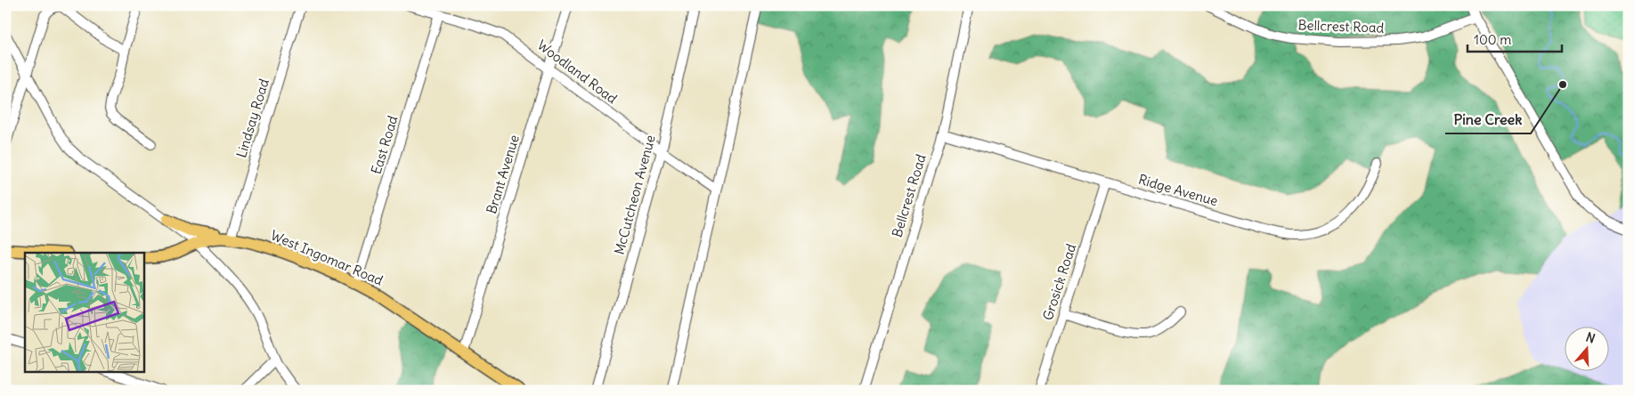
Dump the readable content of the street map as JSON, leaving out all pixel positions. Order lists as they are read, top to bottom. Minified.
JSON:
{"streets":{"main road":["West Ingomar Road"],"street":["Bellcrest Road","Woodland Road","Lindsay Road","East Road","Brant Avenue","Ridge Avenue","McCutcheon Avenue","Grosick Road"]},"crossings":[["Bellcrest Road","Ridge Avenue"],["Woodland Road","East Road"],["Woodland Road","Brant Avenue"],["Woodland Road","McCutcheon Avenue"],["Lindsay Road","West Ingomar Road"],["East Road","West Ingomar Road"],["Brant Avenue","West Ingomar Road"],["Ridge Avenue","Grosick Road"]],"places":["Pine Creek"],"scale_bar":"100 m","north":"top"}
